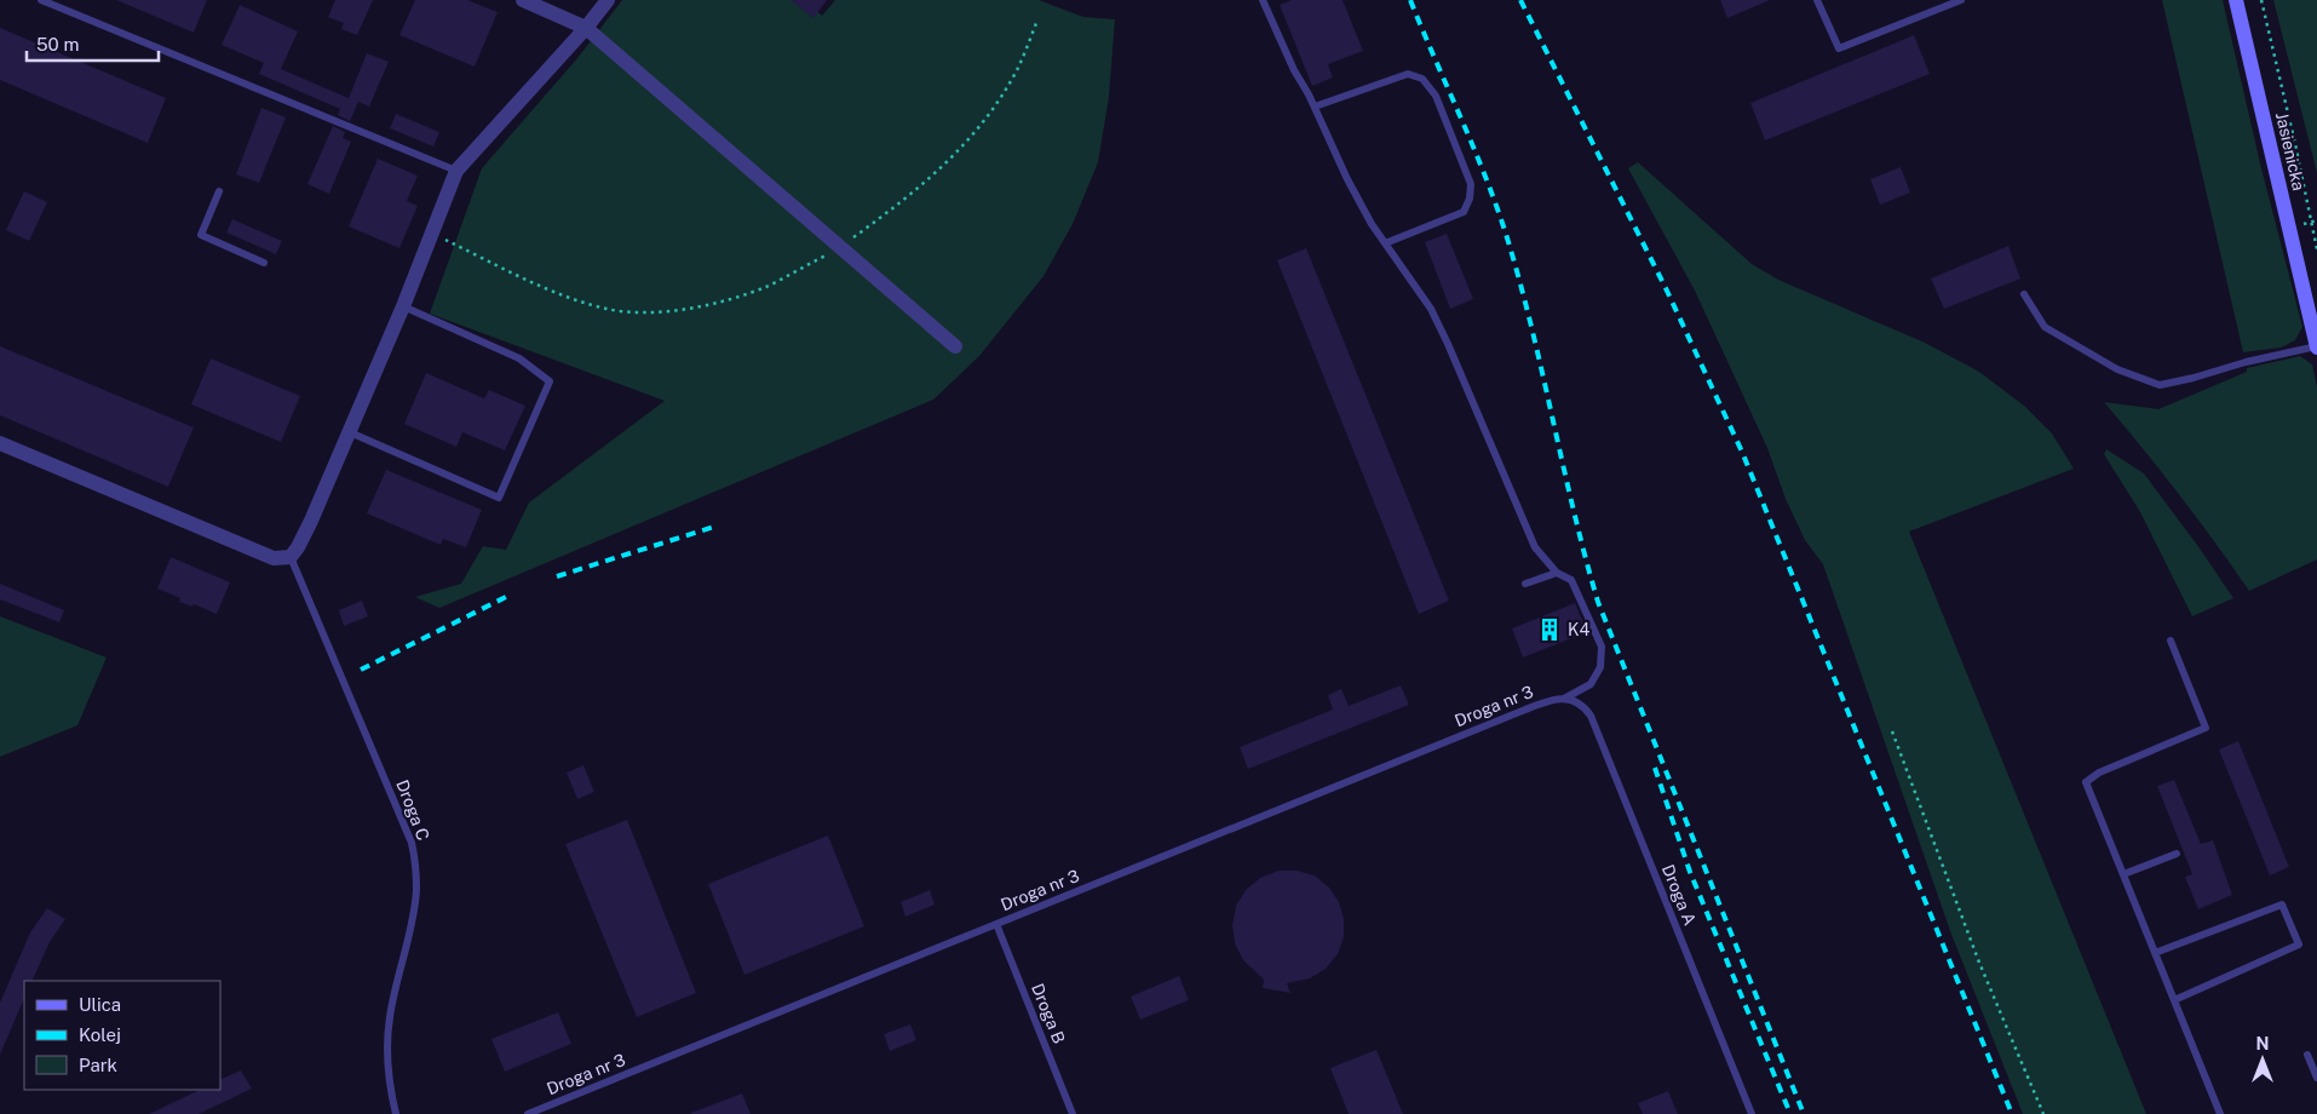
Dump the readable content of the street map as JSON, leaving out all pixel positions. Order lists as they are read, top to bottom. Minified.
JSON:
{"streets":{"main road":["Jasienicka"],"lane":["Droga nr 3","Droga C","Droga A","Droga B"]},"crossings":[["Droga nr 3","Droga A"],["Droga nr 3","Droga B"]],"places":{"building":["K4"]},"legend":["Ulica","Kolej","Park"],"scale_bar":"50 m","north":"top"}
